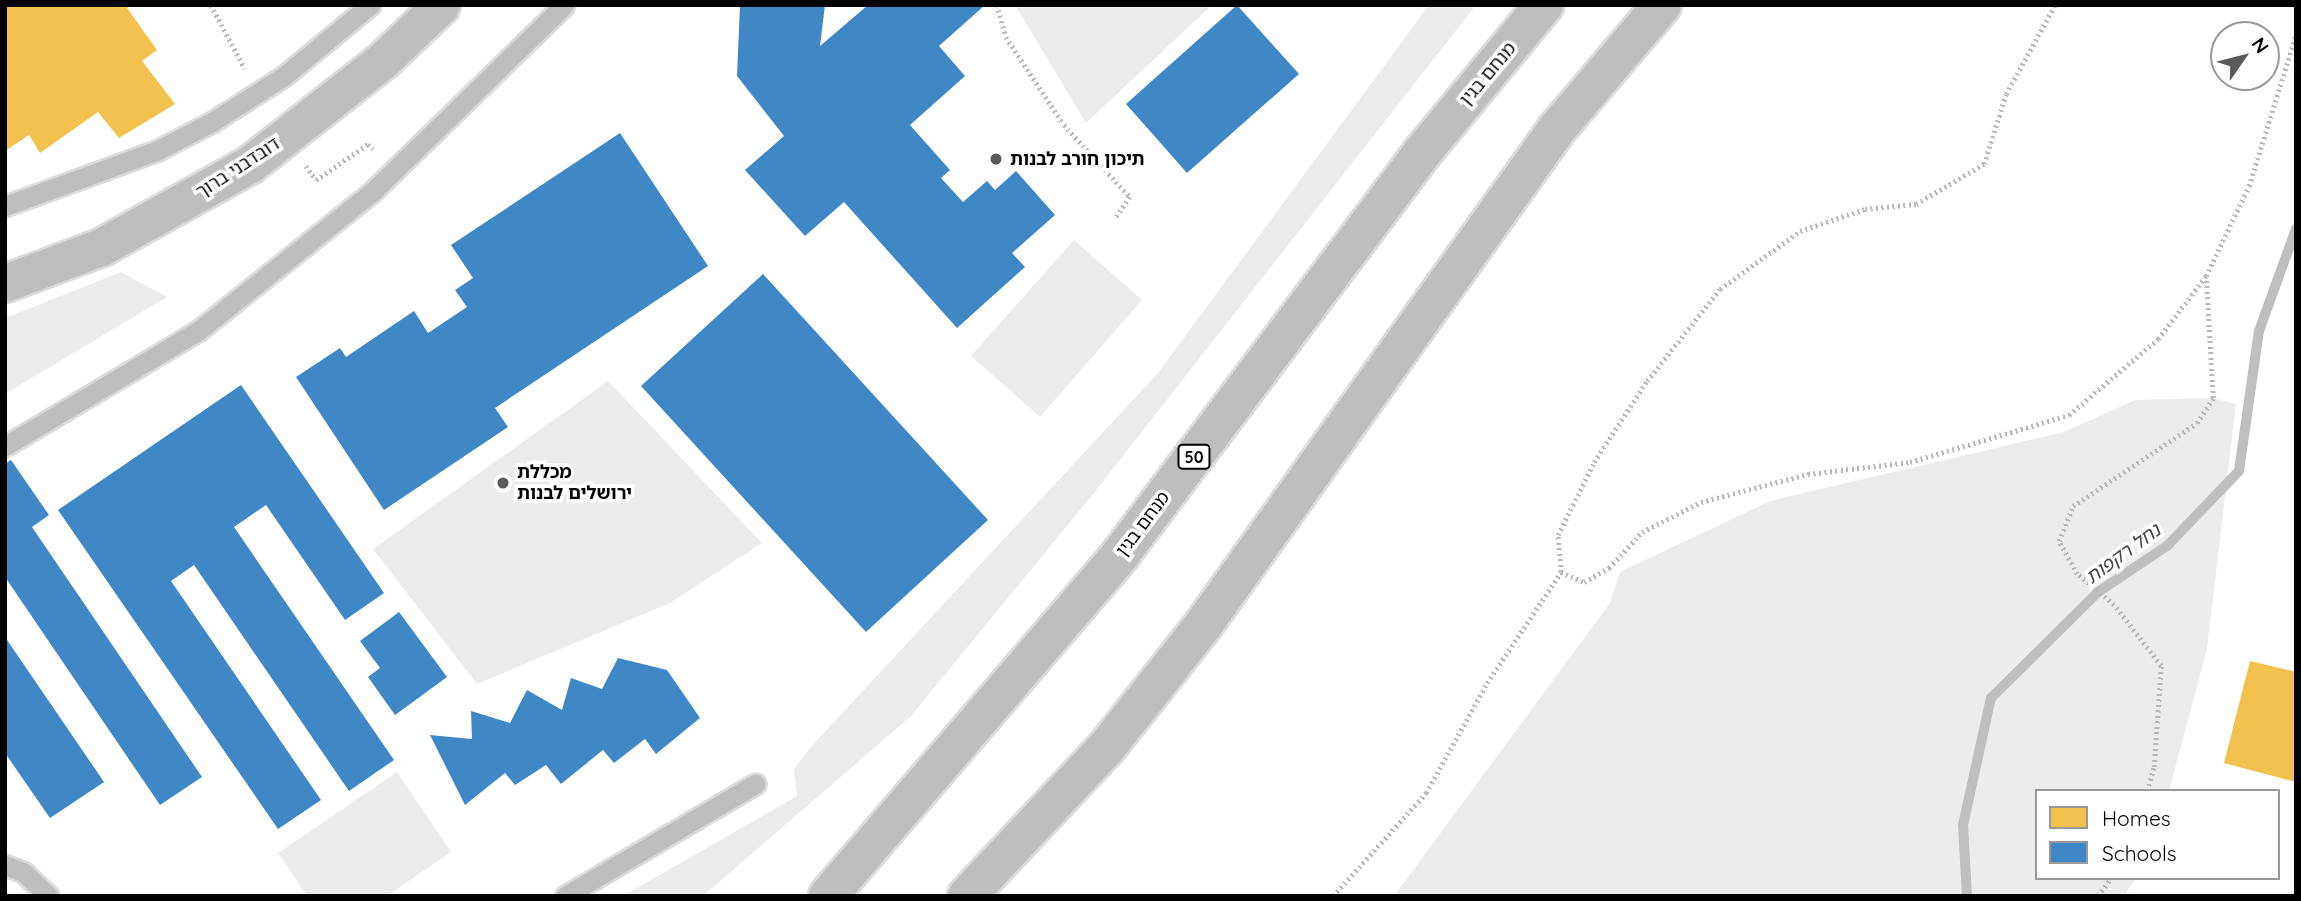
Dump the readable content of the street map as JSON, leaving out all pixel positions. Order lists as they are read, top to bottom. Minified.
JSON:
{"streets":{"highway":["מנחם בגין","50"],"street":["דובדבני ברוך"]},"water":["נחל רקפות"],"places":["תיכון חורב לבנות","מכללת ירושלים לבנות"],"legend":["Homes","Schools"],"north":"top right"}
